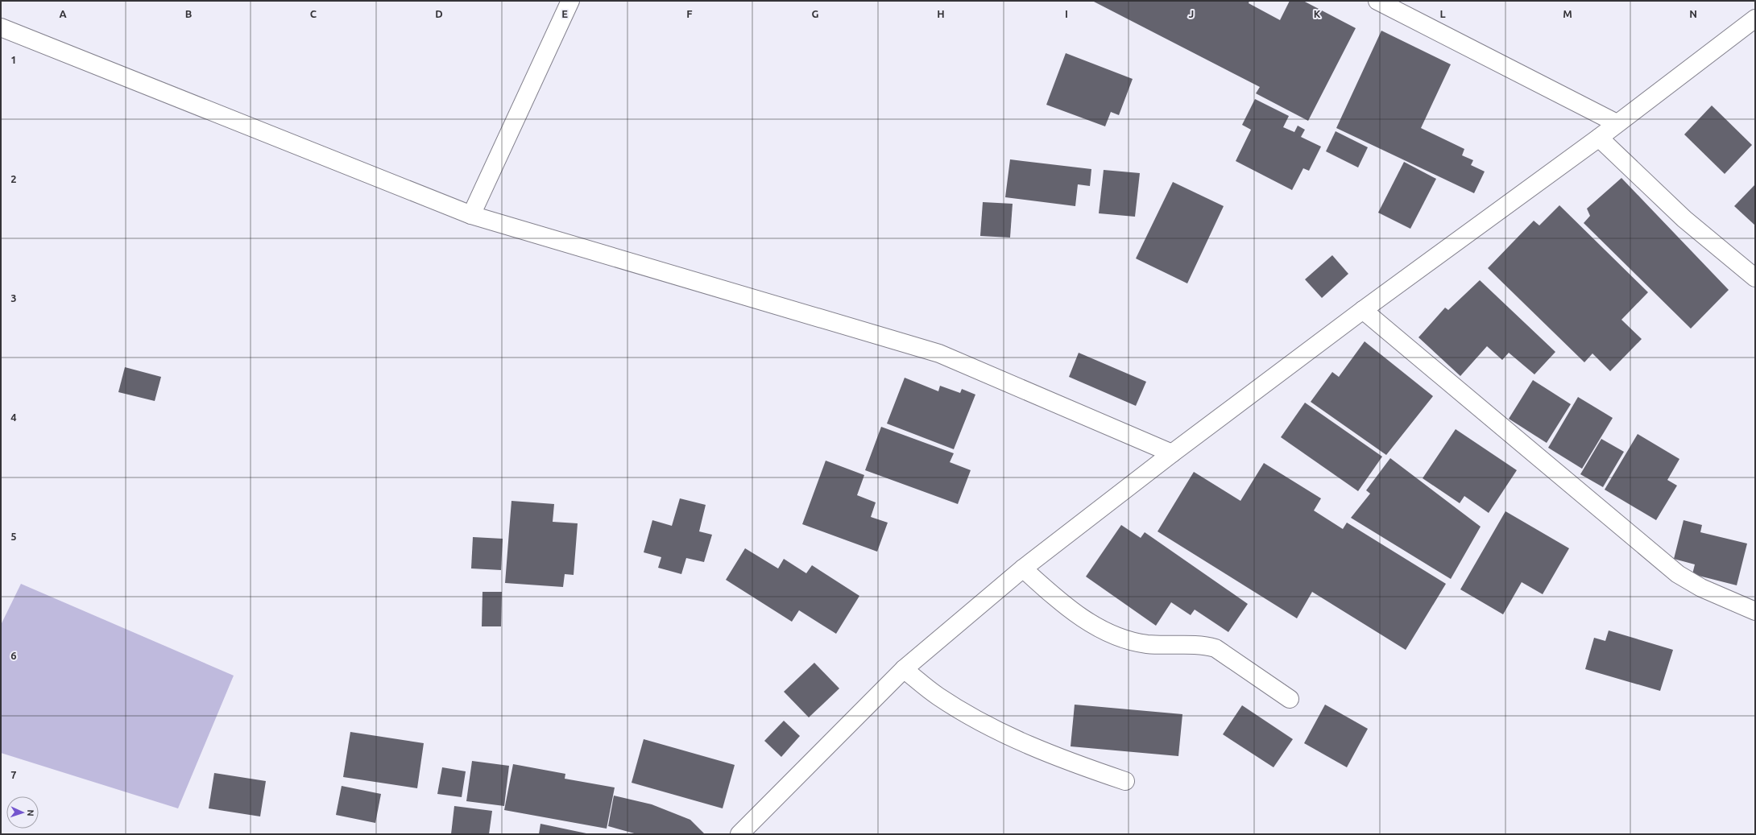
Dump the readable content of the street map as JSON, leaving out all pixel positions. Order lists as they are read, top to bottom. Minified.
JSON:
{"north":"right","grid":{"columns":["A","B","C","D","E","F","G","H","I","J","K","L","M","N"],"rows":["1","2","3","4","5","6","7"]}}
